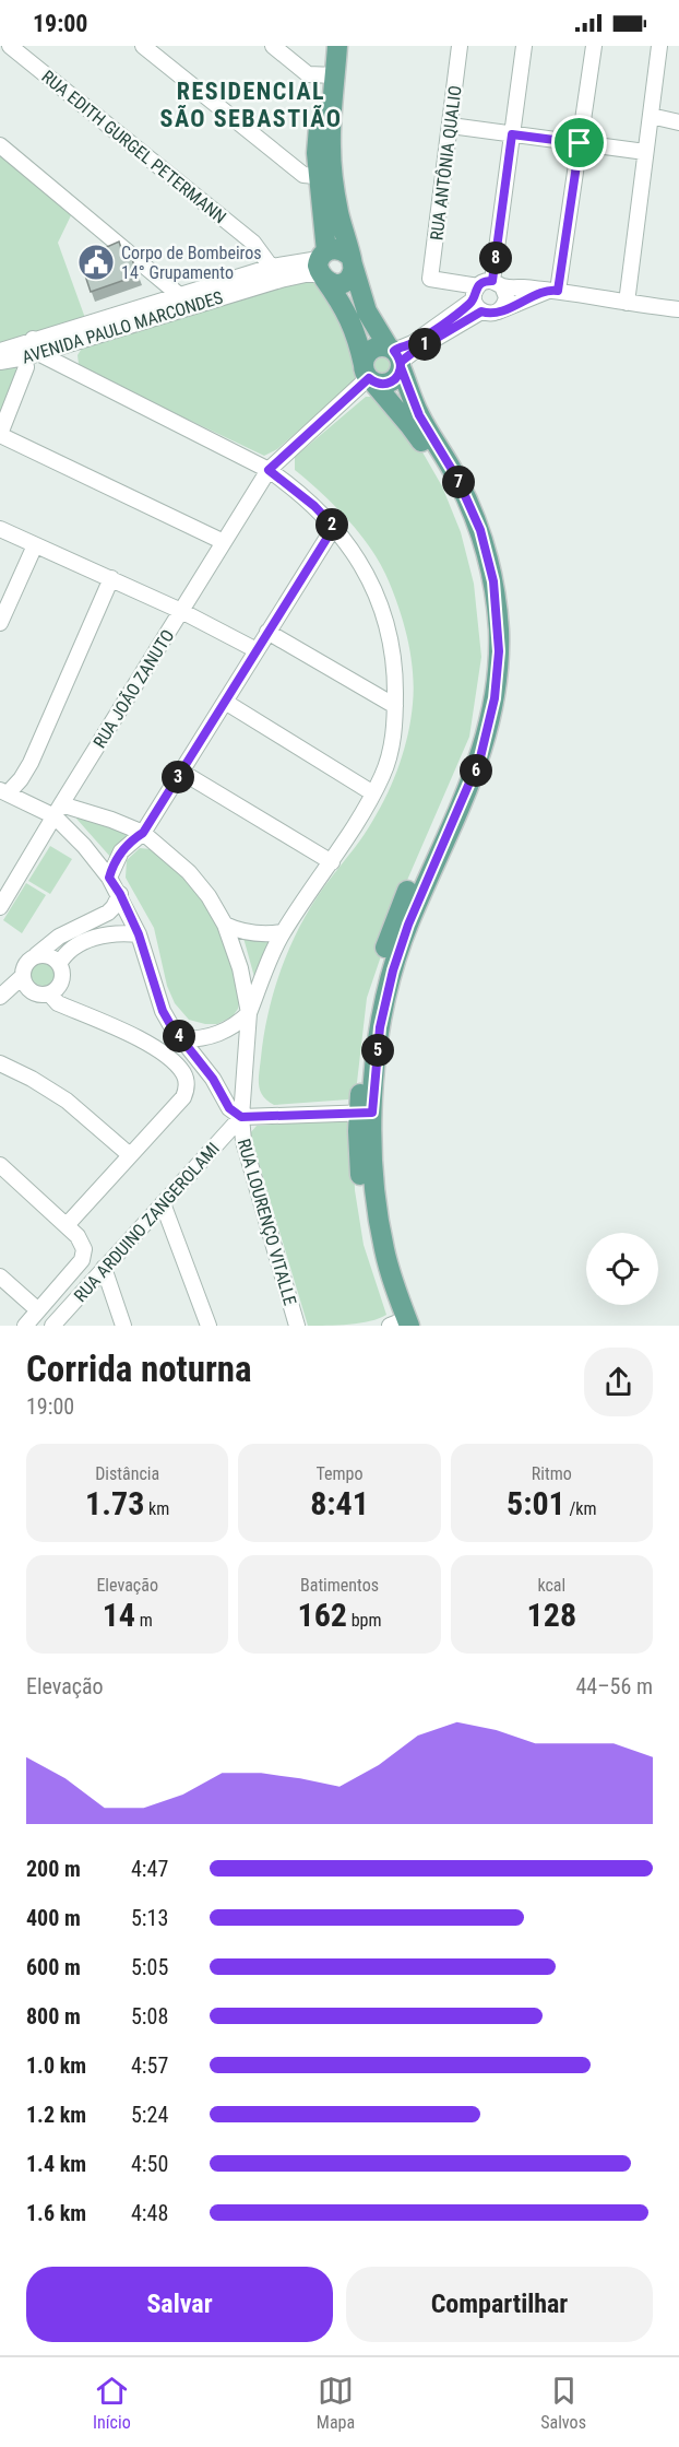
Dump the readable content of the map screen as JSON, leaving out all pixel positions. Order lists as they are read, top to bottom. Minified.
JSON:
{"streets":{"street":["RUA EDITH GURGEL PETERMANN","RUA ANTÔNIA QUALIO","AVENIDA PAULO MARCONDES","RUA JOÃO ZANUTO","RUA ARDUINO ZANGEROLAMI","RUA LOURENÇO VITALLE"]},"crossings":[["RUA EDITH GURGEL PETERMANN","AVENIDA PAULO MARCONDES"],["RUA ARDUINO ZANGEROLAMI","RUA LOURENÇO VITALLE"]],"districts":["RESIDENCIAL SÃO SEBASTIÃO"],"places":{"public building":["Corpo de Bombeiros 14° Grupamento"]},"page":{"status":"19:00","pins":["8","1","7","2","6","3","4","5"],"heading":["Corrida noturna","19:00"],"stats":[["Distância","1.73 km"],["Tempo","8:41"],["Ritmo","5:01 /km"],["Elevação","14 m"],["Batimentos","162 bpm"],["kcal","128"]],"chart":["Elevação","44–56 m"],"list":[{"name":"200 m","note":"4:47"},{"name":"400 m","note":"5:13"},{"name":"600 m","note":"5:05"},{"name":"800 m","note":"5:08"},{"name":"1.0 km","note":"4:57"},{"name":"1.2 km","note":"5:24"},{"name":"1.4 km","note":"4:50"},{"name":"1.6 km","note":"4:48"}],"buttons":["Salvar","Compartilhar"],"tabs":["Início","Mapa","Salvos"]}}
